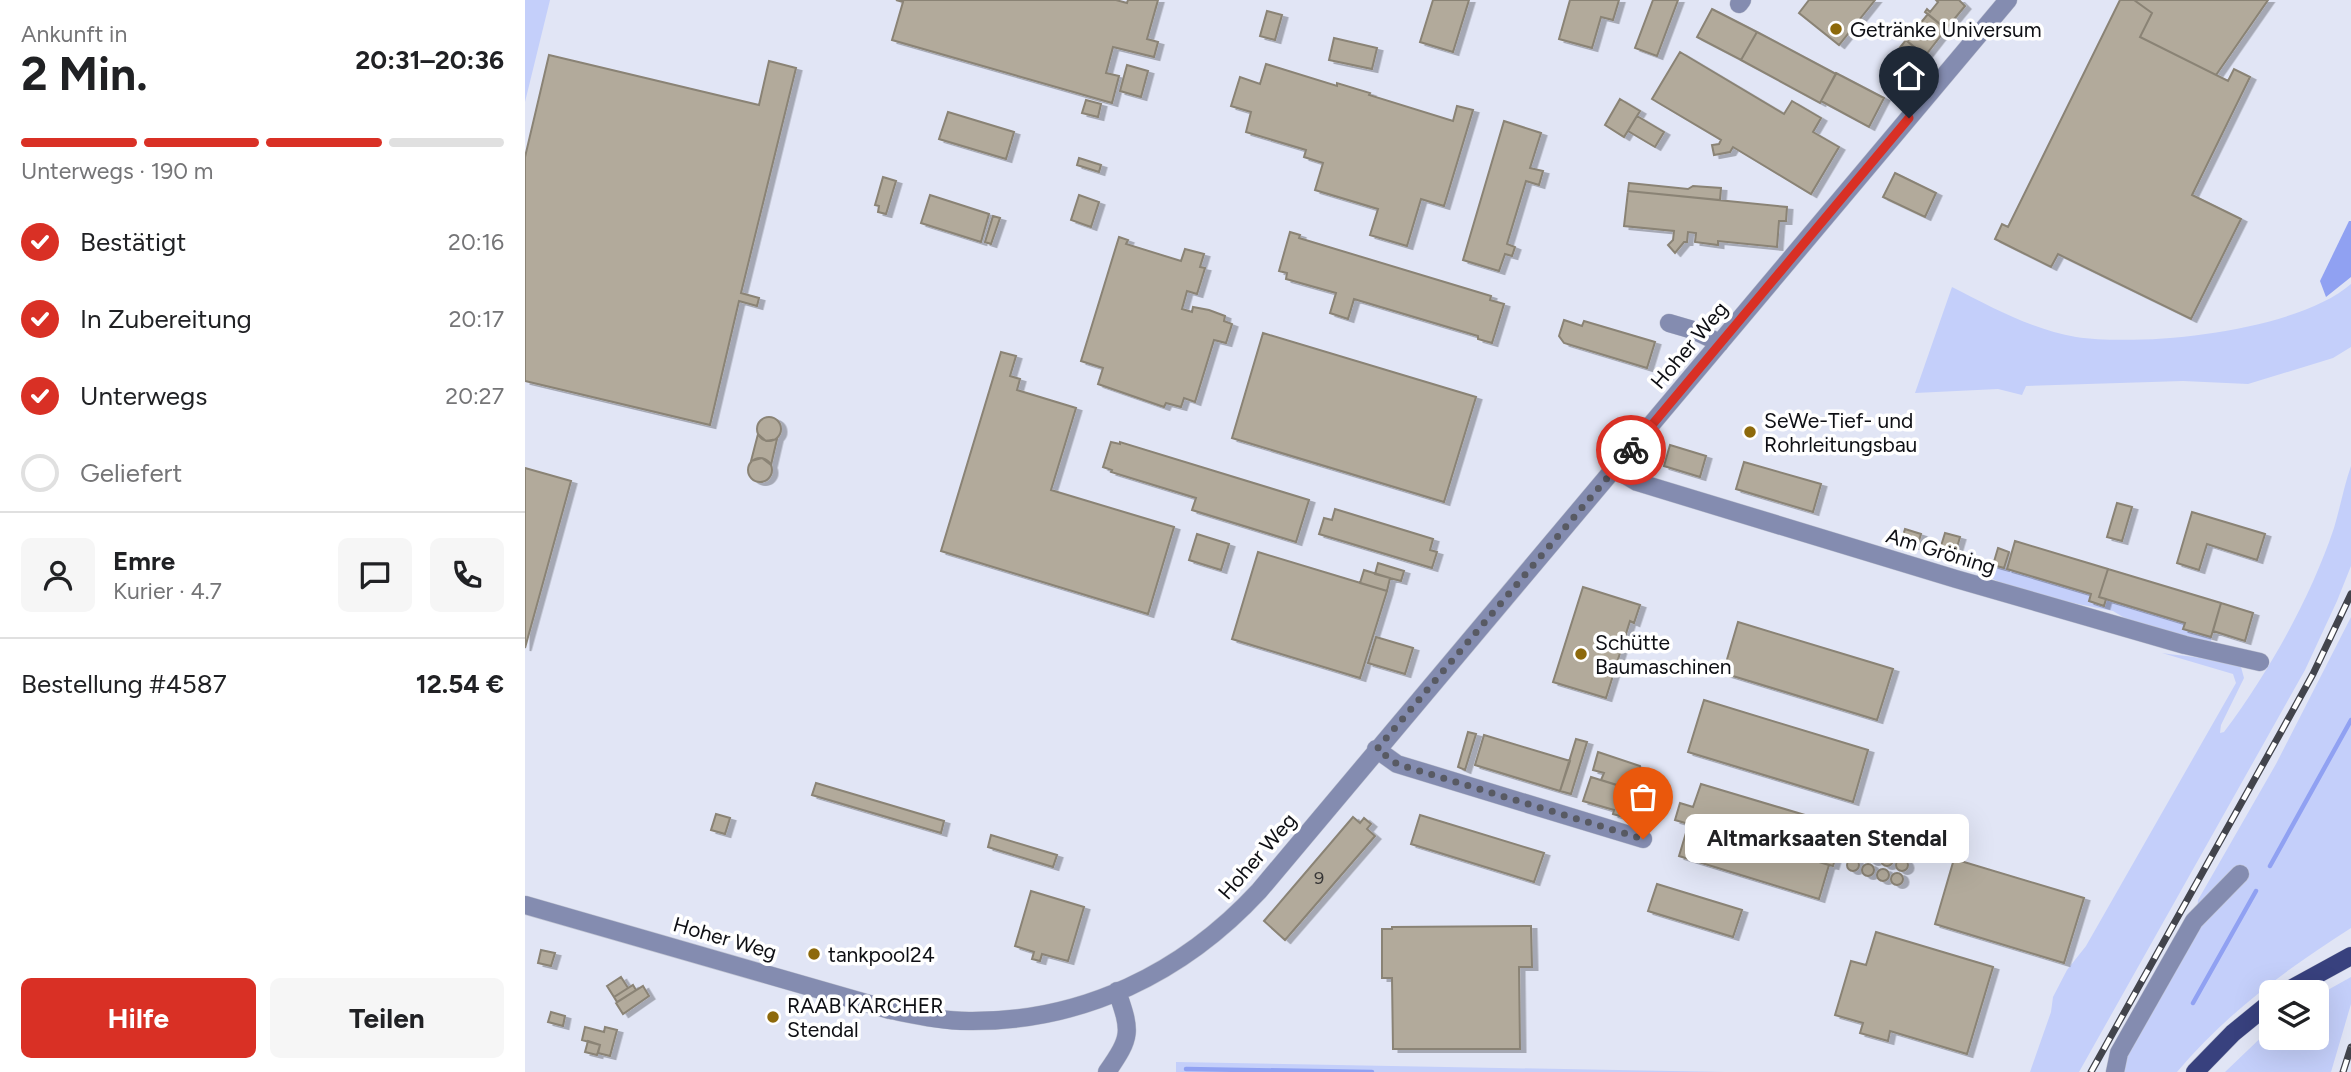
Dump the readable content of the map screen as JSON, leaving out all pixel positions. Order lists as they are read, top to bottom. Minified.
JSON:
{"streets":{"street":["Hoher Weg","Am Gröning"]},"crossings":[["Hoher Weg","Am Gröning"]],"places":["Getränke Universum","SeWe-Tief- und Rohrleitungsbau","Schütte Baumaschinen","Altmarksaaten Stendal","tankpool24","RAAB KARCHER Stendal"],"house_numbers":["9"],"page":{"heading":["2 Min.","Ankunft in","20:31–20:36"],"panel":["Emre","Kurier · 4.7","Bestellung #4587","12.54 €"],"bar":"Unterwegs · 190 m","list":[["Bestätigt","20:16"],["In Zubereitung","20:17"],["Unterwegs","20:27"],"Geliefert"],"bubble":"Altmarksaaten Stendal","buttons":["Hilfe","Teilen"]}}
